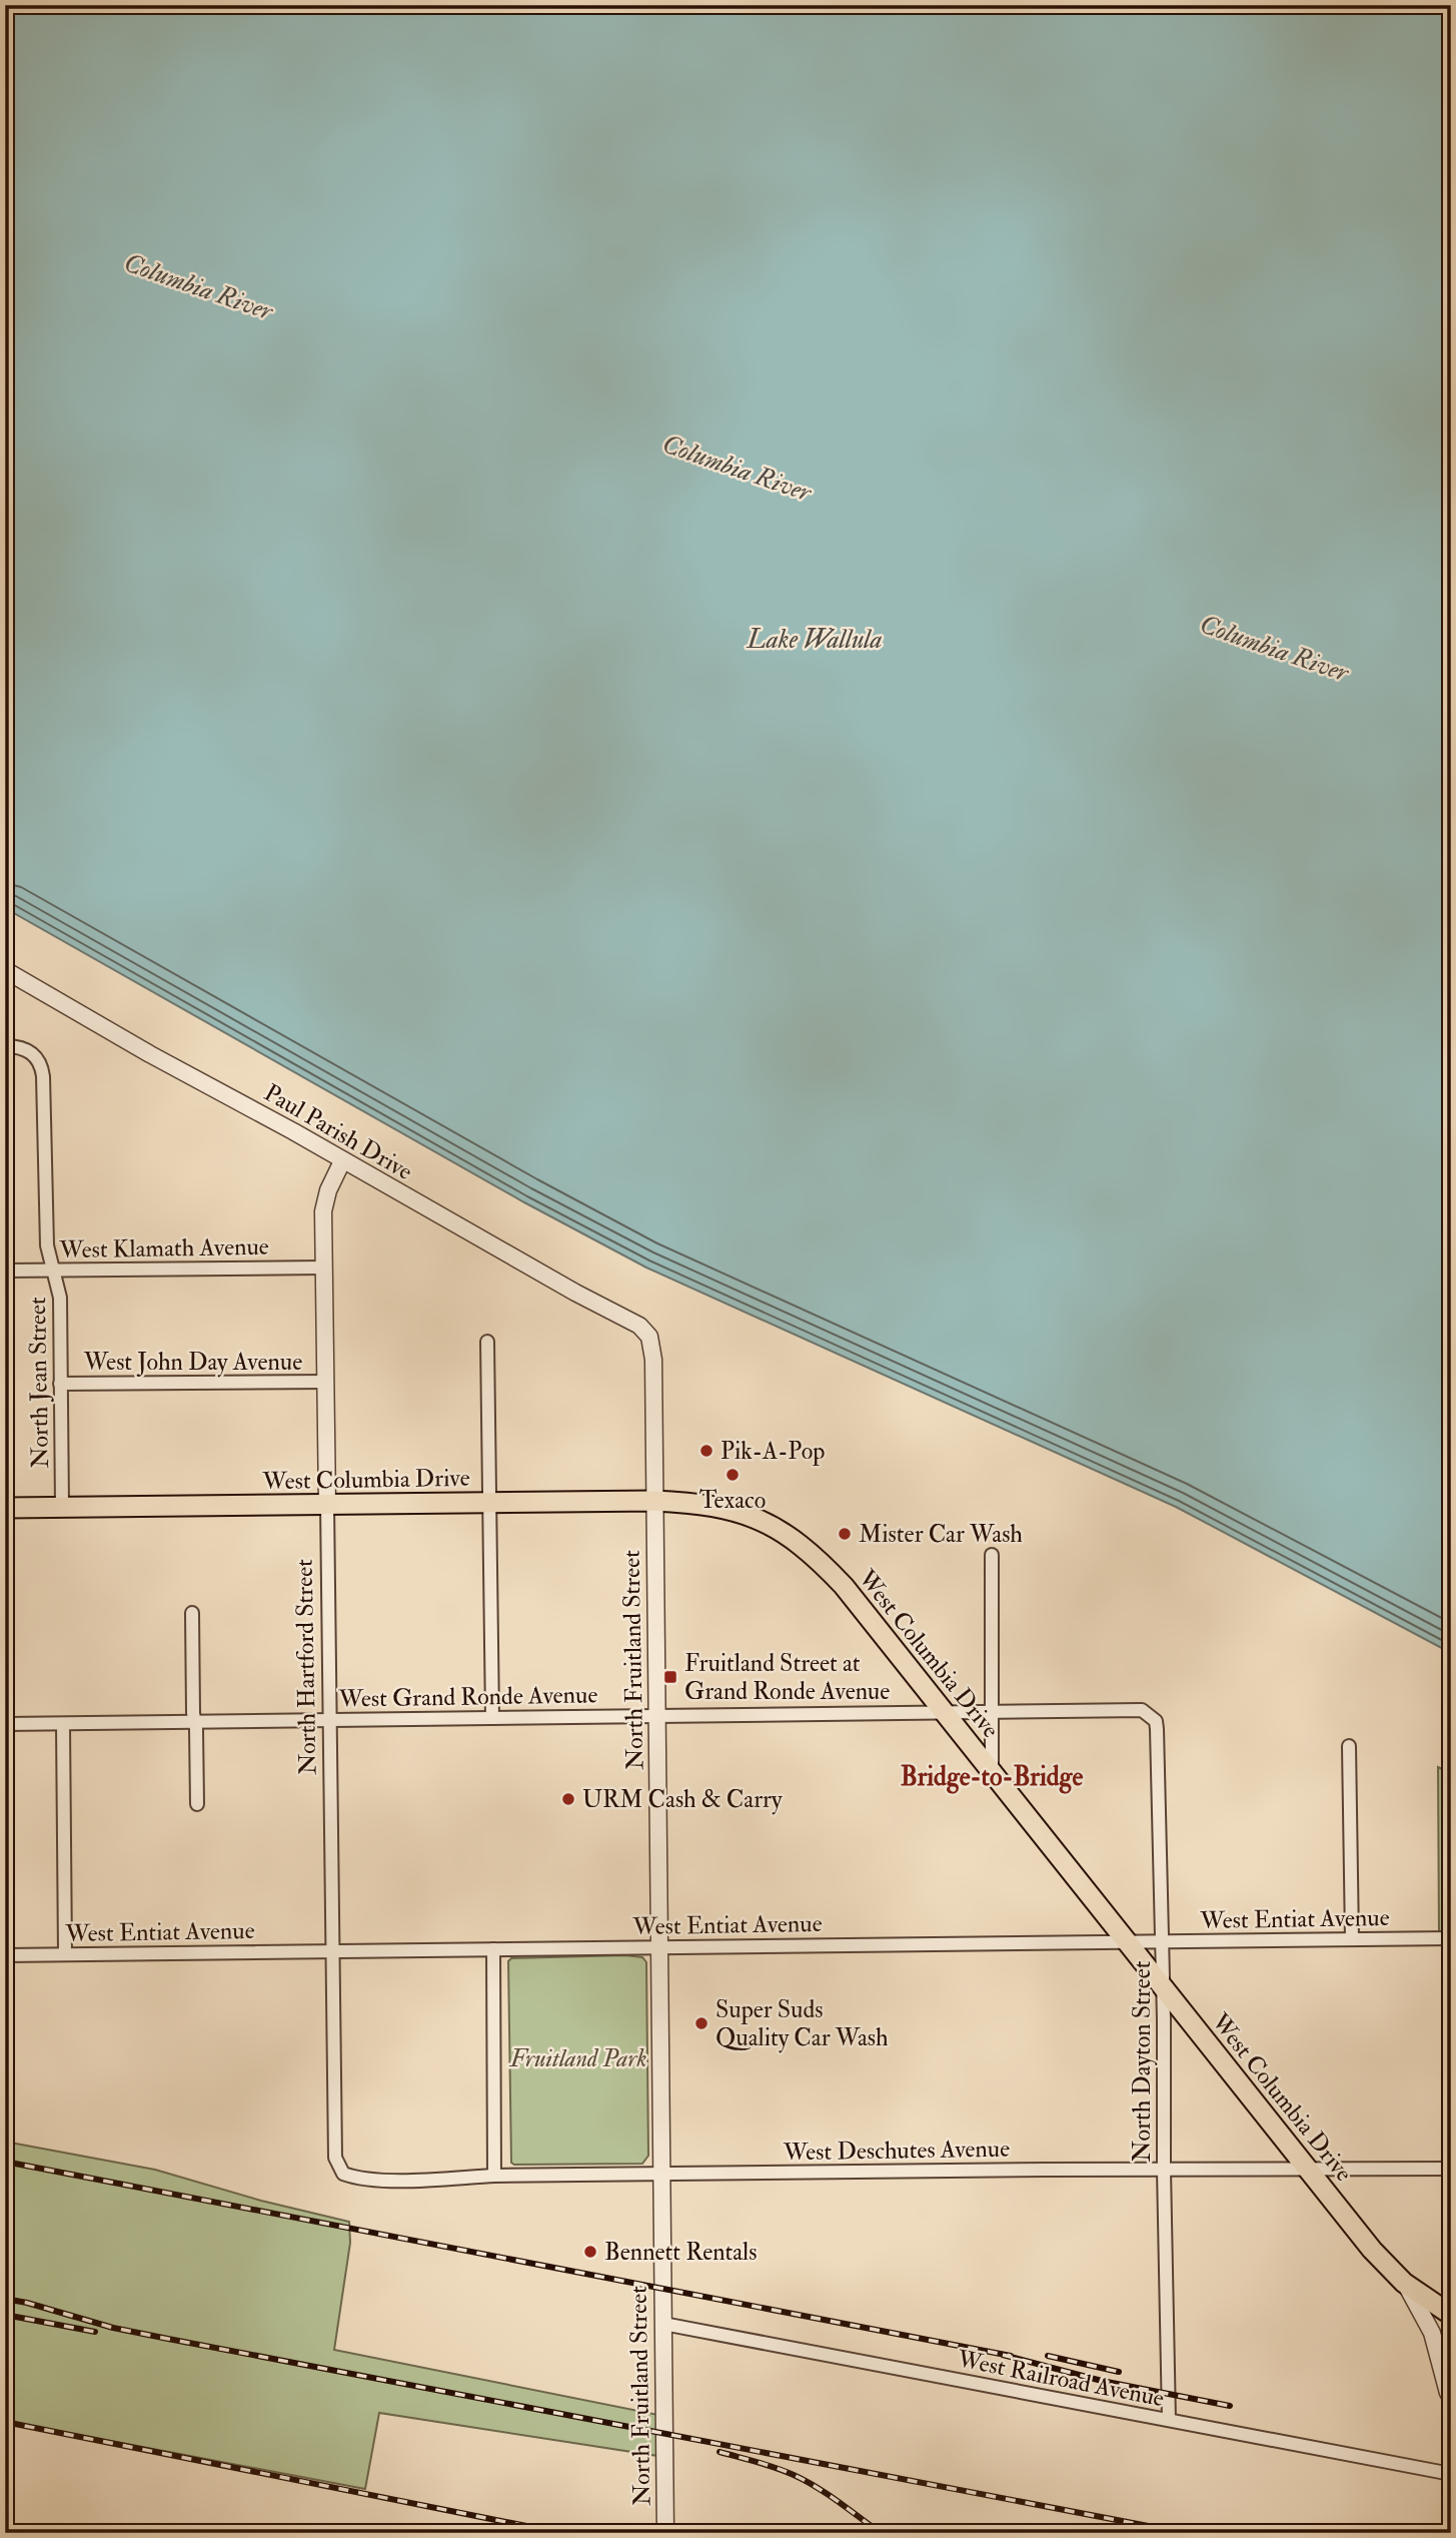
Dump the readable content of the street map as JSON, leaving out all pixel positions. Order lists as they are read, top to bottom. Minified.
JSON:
{"streets":{"main road":["West Columbia Drive"],"street":["Paul Parish Drive","West Klamath Avenue","West John Day Avenue","North Jean Street","North Fruitland Street","North Hartford Street","West Grand Ronde Avenue","West Entiat Avenue","North Dayton Street","West Deschutes Avenue","West Railroad Avenue"]},"crossings":[["Paul Parish Drive","North Fruitland Street"],["Paul Parish Drive","North Hartford Street"],["West Klamath Avenue","North Jean Street"],["West Klamath Avenue","North Hartford Street"],["West John Day Avenue","North Jean Street"],["West John Day Avenue","North Hartford Street"],["North Jean Street","West Columbia Drive"],["West Columbia Drive","North Fruitland Street"],["West Columbia Drive","North Hartford Street"],["West Columbia Drive","West Grand Ronde Avenue"],["West Columbia Drive","West Entiat Avenue"],["West Columbia Drive","North Dayton Street"],["West Columbia Drive","West Deschutes Avenue"],["North Fruitland Street","West Grand Ronde Avenue"],["North Fruitland Street","West Entiat Avenue"],["North Fruitland Street","West Deschutes Avenue"],["North Fruitland Street","West Railroad Avenue"],["North Hartford Street","West Grand Ronde Avenue"],["North Hartford Street","West Entiat Avenue"],["North Hartford Street","West Deschutes Avenue"],["West Grand Ronde Avenue","North Dayton Street"],["West Entiat Avenue","North Dayton Street"],["North Dayton Street","West Deschutes Avenue"],["North Dayton Street","West Railroad Avenue"]],"districts":["Bridge-to-Bridge"],"water":["Columbia River","Lake Wallula"],"parks":["Fruitland Park"],"places":{"other":["Pik-A-Pop","Texaco","Mister Car Wash","URM Cash & Carry","Super Suds Quality Car Wash","Bennett Rentals"],"transit":["Fruitland Street at Grand Ronde Avenue"]}}
